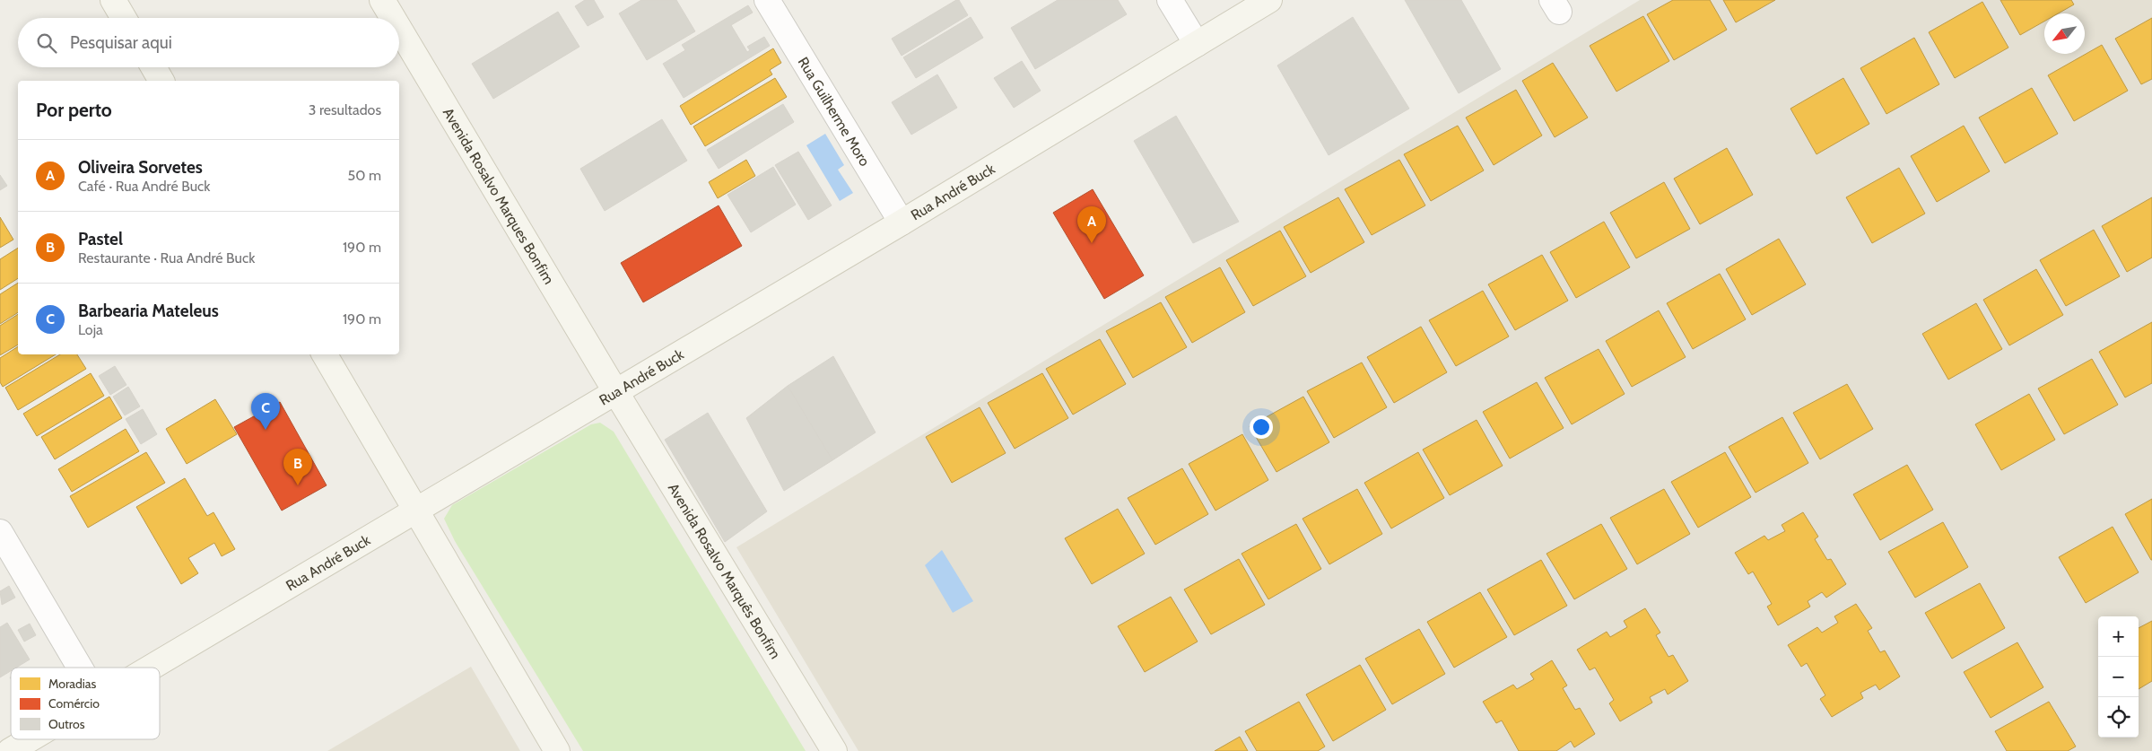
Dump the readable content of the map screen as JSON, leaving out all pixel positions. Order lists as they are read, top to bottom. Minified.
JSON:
{"streets":{"street":["Rua Guilherme Moro","Rua André Buck","Avenida Rosalvo Marques Bonfim","Avenida Rosalvo Marquês Bonfim"]},"crossings":[["Rua Guilherme Moro","Rua André Buck"],["Rua André Buck","Avenida Rosalvo Marques Bonfim"],["Rua André Buck","Avenida Rosalvo Marquês Bonfim"],["Avenida Rosalvo Marques Bonfim","Avenida Rosalvo Marquês Bonfim"]],"legend":["Moradias","Comércio","Outros"],"north":"bottom left","page":{"search":"Pesquisar aqui","heading":["Por perto","3 resultados"],"list":[{"mark":"A","name":"Oliveira Sorvetes","note":"Café · Rua André Buck","value":"50 m"},{"mark":"B","name":"Pastel","note":"Restaurante · Rua André Buck","value":"190 m"},{"mark":"C","name":"Barbearia Mateleus","note":"Loja","value":"190 m"}],"pins":["A","C","B"],"map_buttons":["+","−"]}}
